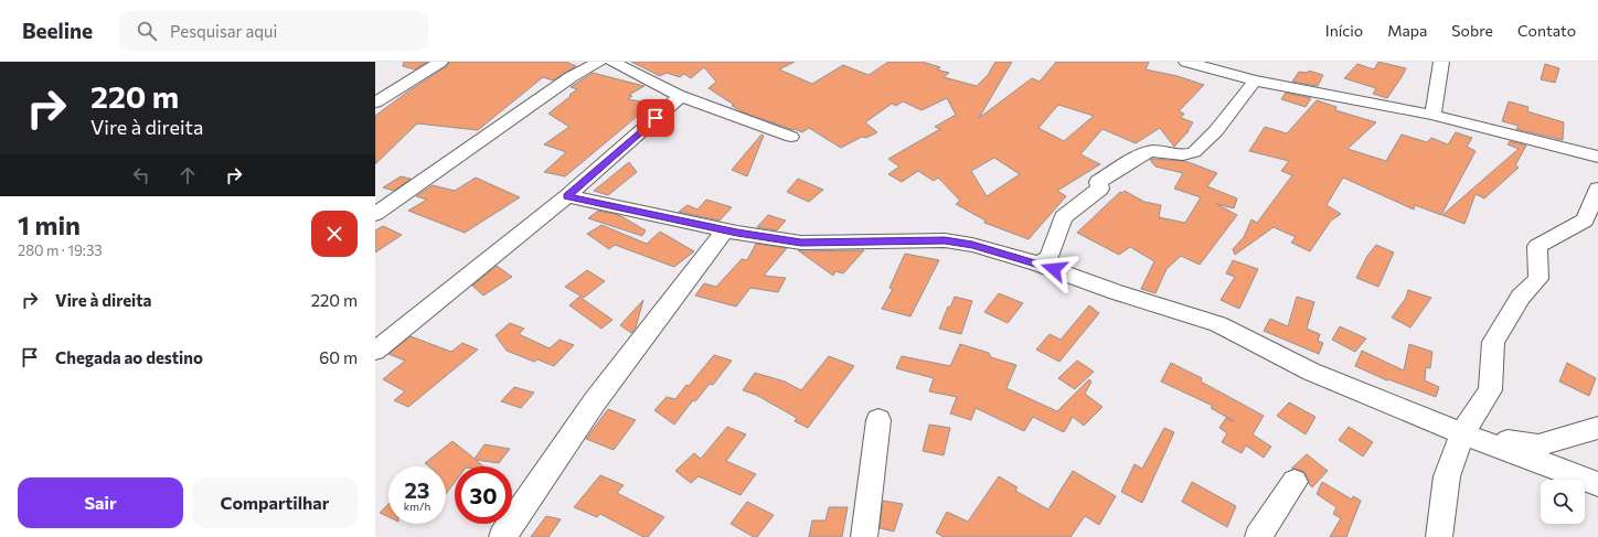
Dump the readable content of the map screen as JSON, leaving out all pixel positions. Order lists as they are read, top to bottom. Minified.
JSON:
{"page":{"header":"Beeline","search":"Pesquisar aqui","nav":["Início","Mapa","Sobre","Contato"],"turn":["220 m","Vire à direita"],"heading":["1 min","280 m · 19:33"],"list":[{"name":"Vire à direita","value":"220 m"},{"name":"Chegada ao destino","value":"60 m"}],"speed":"23 km/h","limit":"30","buttons":["Sair","Compartilhar"]}}
